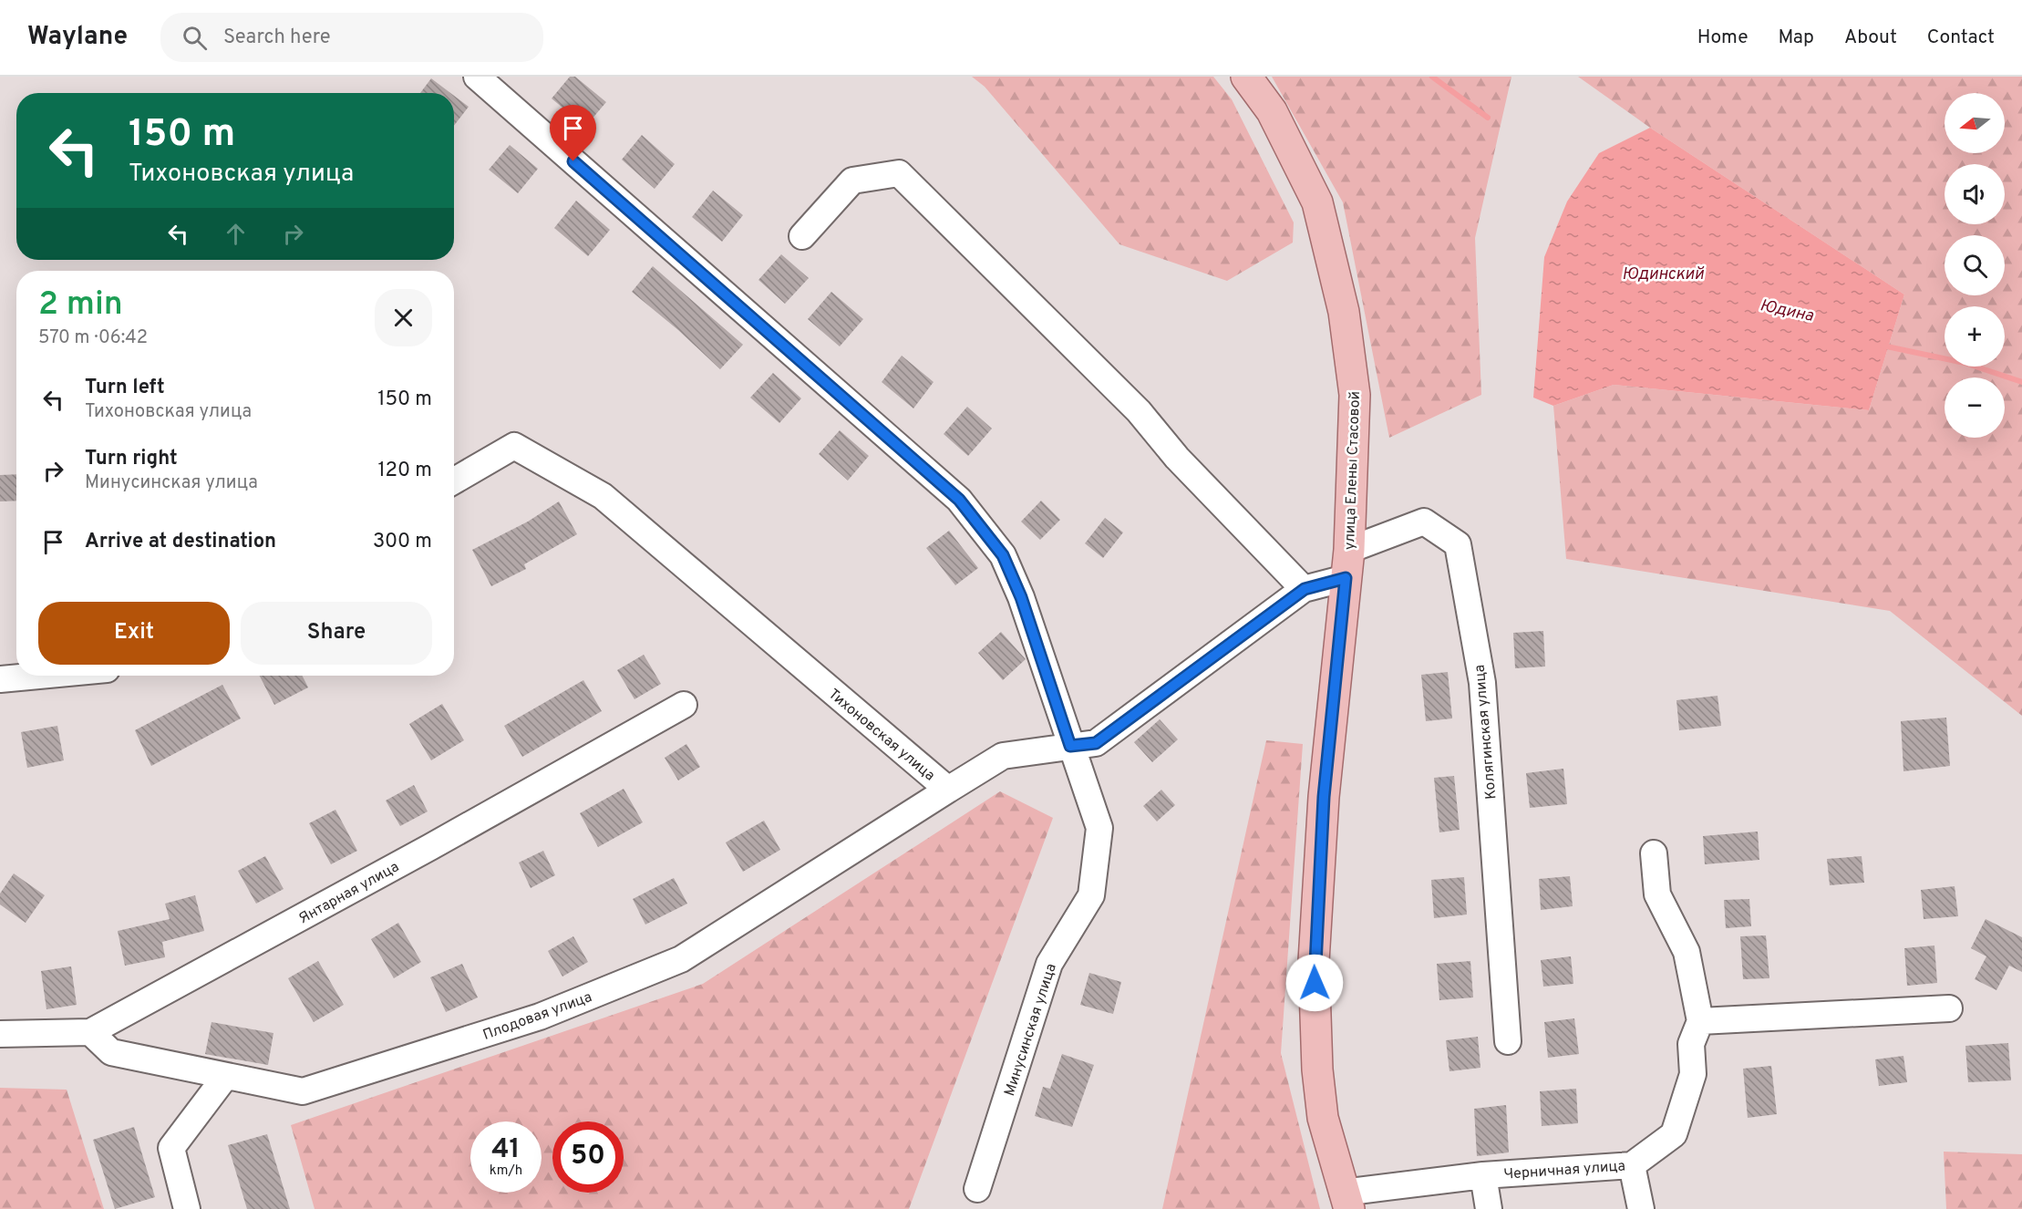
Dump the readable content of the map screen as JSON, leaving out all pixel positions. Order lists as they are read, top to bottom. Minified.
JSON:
{"streets":{"main road":["улица Елены Стасовой"],"street":["Колягинская улица","Тихоновская улица","Янтарная улица","Плодовая улица","Минусинская улица","Черничная улица"]},"crossings":[["улица Елены Стасовой","Колягинская улица"],["улица Елены Стасовой","Тихоновская улица"],["улица Елены Стасовой","Черничная улица"],["Колягинская улица","Тихоновская улица"],["Тихоновская улица","Плодовая улица"],["Тихоновская улица","Минусинская улица"],["Янтарная улица","Плодовая улица"]],"water":["Юдинский","Юдина"],"north":"left","page":{"header":"Waylane","search":"Search here","nav":["Home","Map","About","Contact"],"map_buttons":["+","−"],"turn":["150 m","Тихоновская улица"],"heading":["2 min","570 m · 06:42"],"list":[{"name":"Turn left","note":"Тихоновская улица","value":"150 m"},{"name":"Turn right","note":"Минусинская улица","value":"120 m"},{"name":"Arrive at destination","value":"300 m"}],"buttons":["Exit","Share"],"speed":"41 km/h","limit":"50"}}
